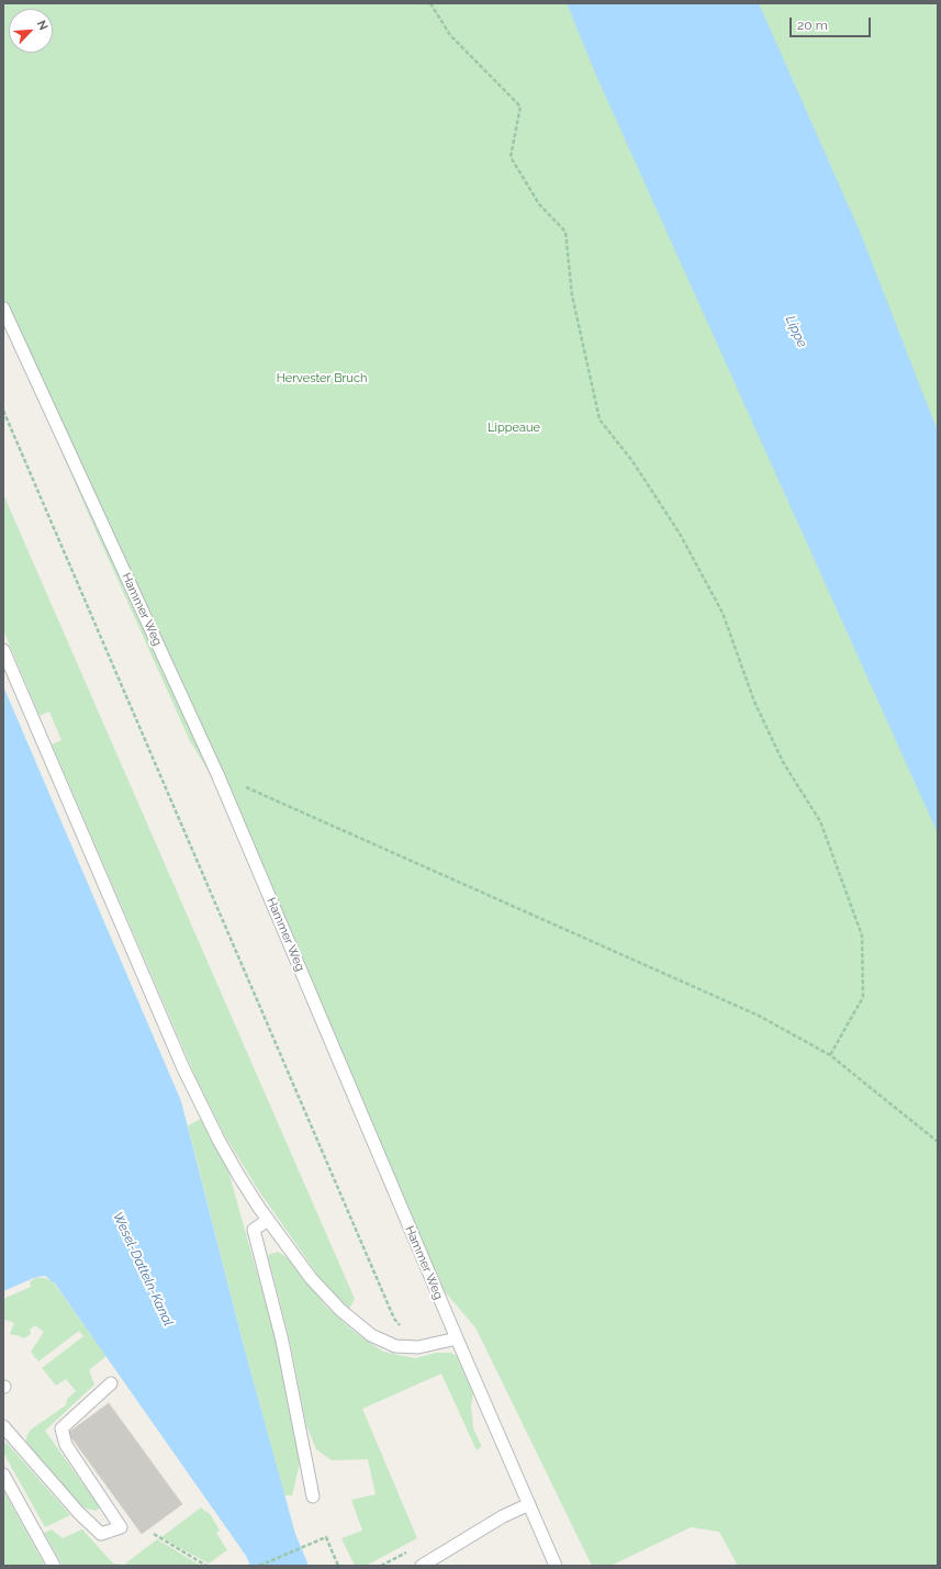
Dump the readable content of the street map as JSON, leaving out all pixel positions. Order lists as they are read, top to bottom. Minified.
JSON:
{"streets":{"lane":["Hammer Weg"]},"water":["Lippe","Wesel-Datteln-Kanal"],"parks":["Hervester Bruch","Lippeaue"],"scale_bar":"20 m","north":"top right"}
